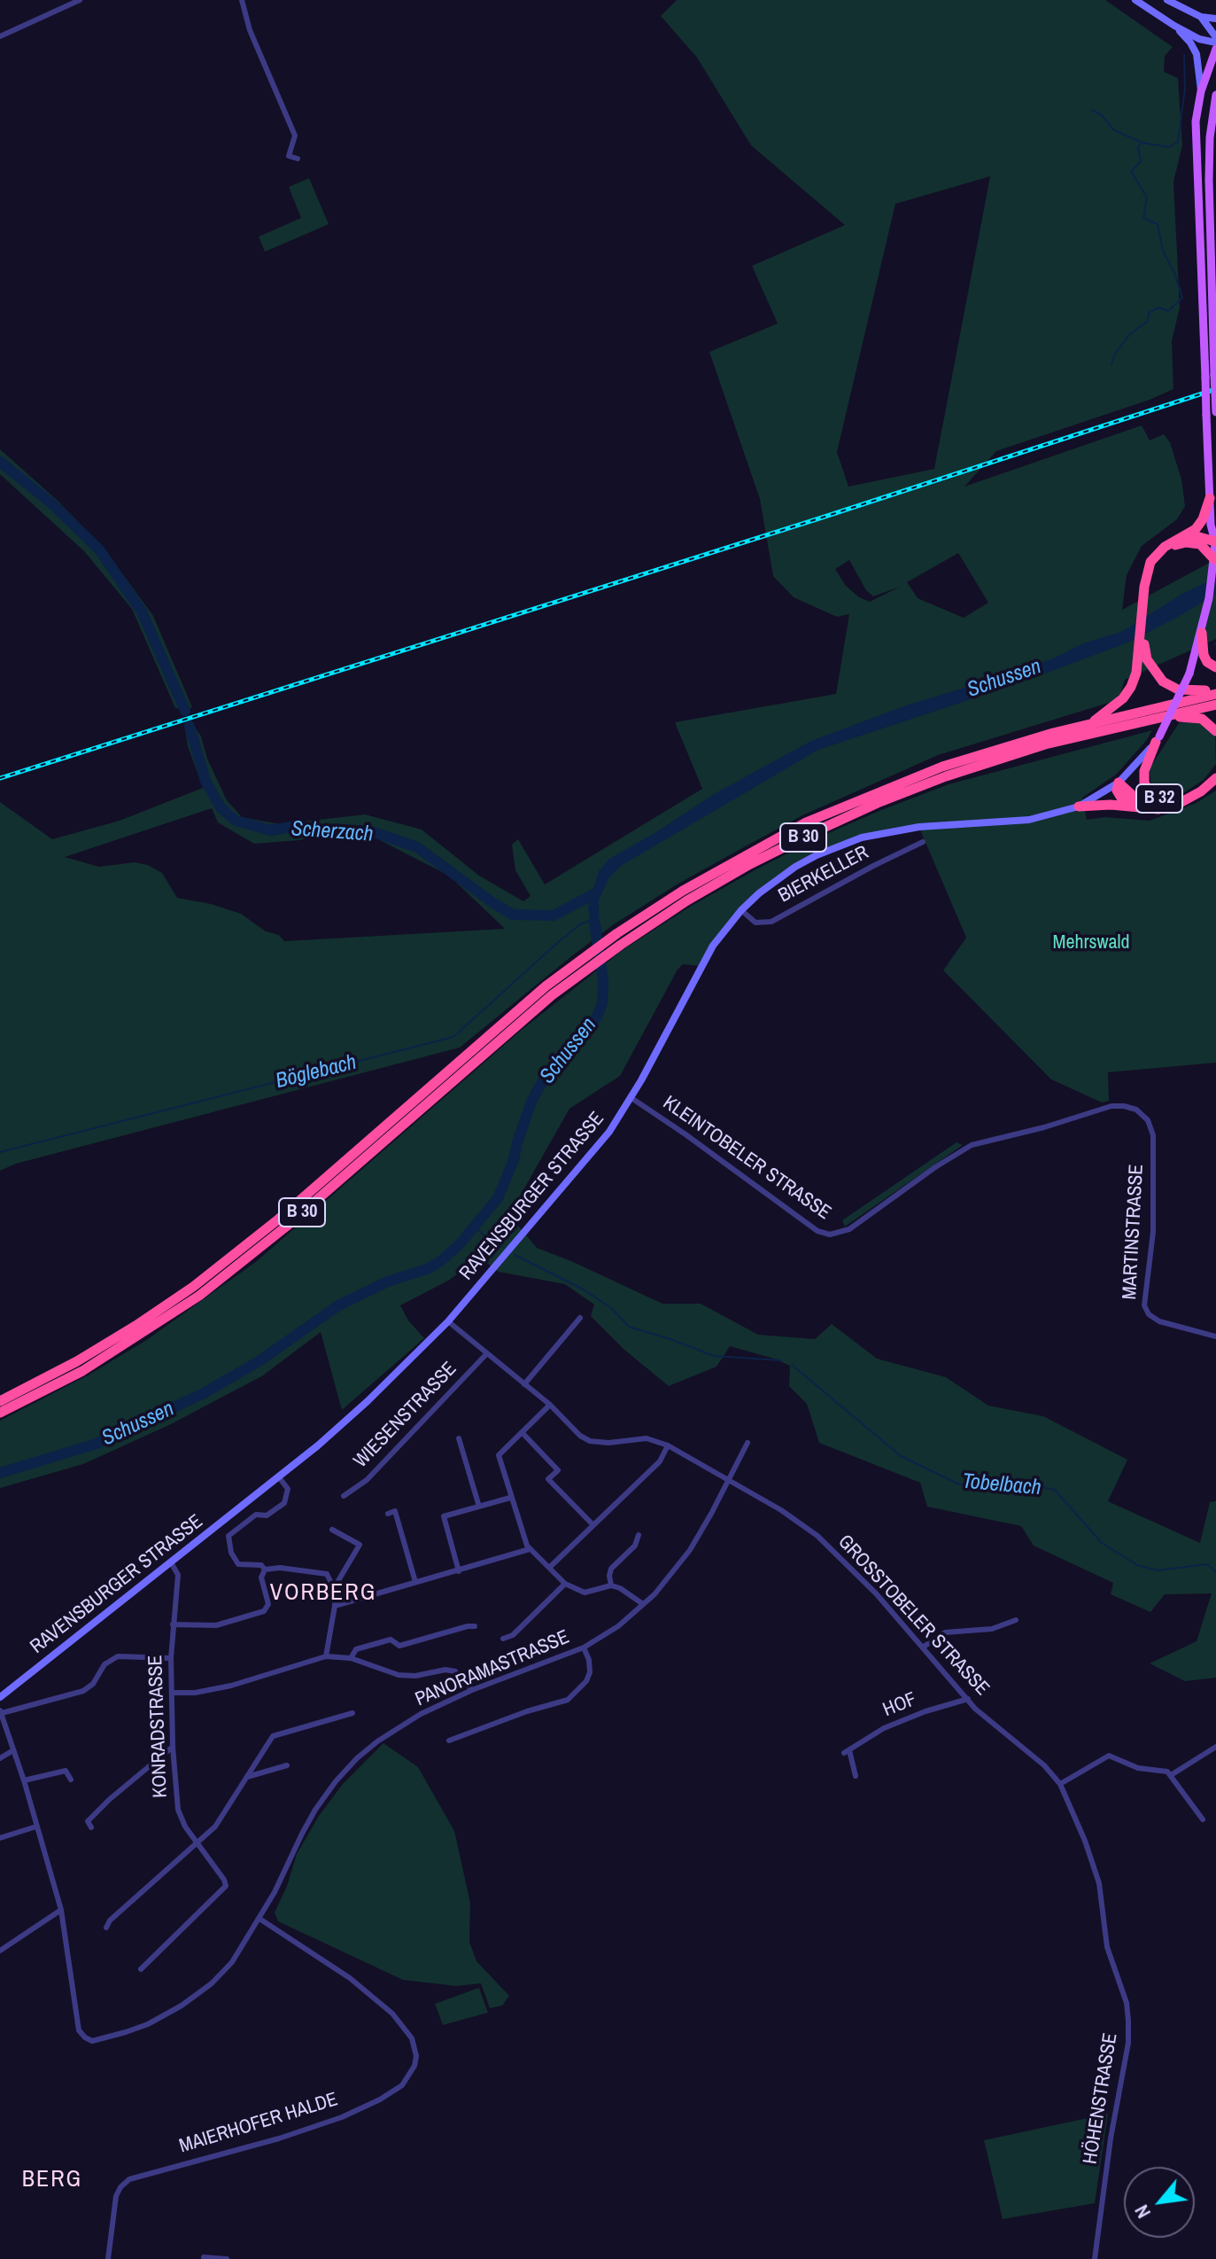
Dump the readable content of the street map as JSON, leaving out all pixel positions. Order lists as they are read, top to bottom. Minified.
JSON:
{"streets":{"highway":["B 32","B 30"],"main road":["RAVENSBURGER STRASSE"],"street":["BIERKELLER","KLEINTOBELER STRASSE","MARTINSTRASSE","WIESENSTRASSE","GROSSTOBELER STRASSE","PANORAMASTRASSE","HOF","KONRADSTRASSE","HÖHENSTRASSE","MAIERHOFER HALDE"]},"crossings":[["B 32","B 30"],["B 32","RAVENSBURGER STRASSE"],["BIERKELLER","RAVENSBURGER STRASSE"],["KLEINTOBELER STRASSE","RAVENSBURGER STRASSE"],["KLEINTOBELER STRASSE","MARTINSTRASSE"],["RAVENSBURGER STRASSE","GROSSTOBELER STRASSE"],["RAVENSBURGER STRASSE","KONRADSTRASSE"],["WIESENSTRASSE","GROSSTOBELER STRASSE"],["GROSSTOBELER STRASSE","PANORAMASTRASSE"],["GROSSTOBELER STRASSE","HOF"],["GROSSTOBELER STRASSE","HÖHENSTRASSE"],["PANORAMASTRASSE","MAIERHOFER HALDE"]],"districts":["VORBERG","BERG"],"water":["Schussen","Scherzach","Böglebach","Tobelbach"],"parks":["Mehrswald"],"north":"bottom left"}
